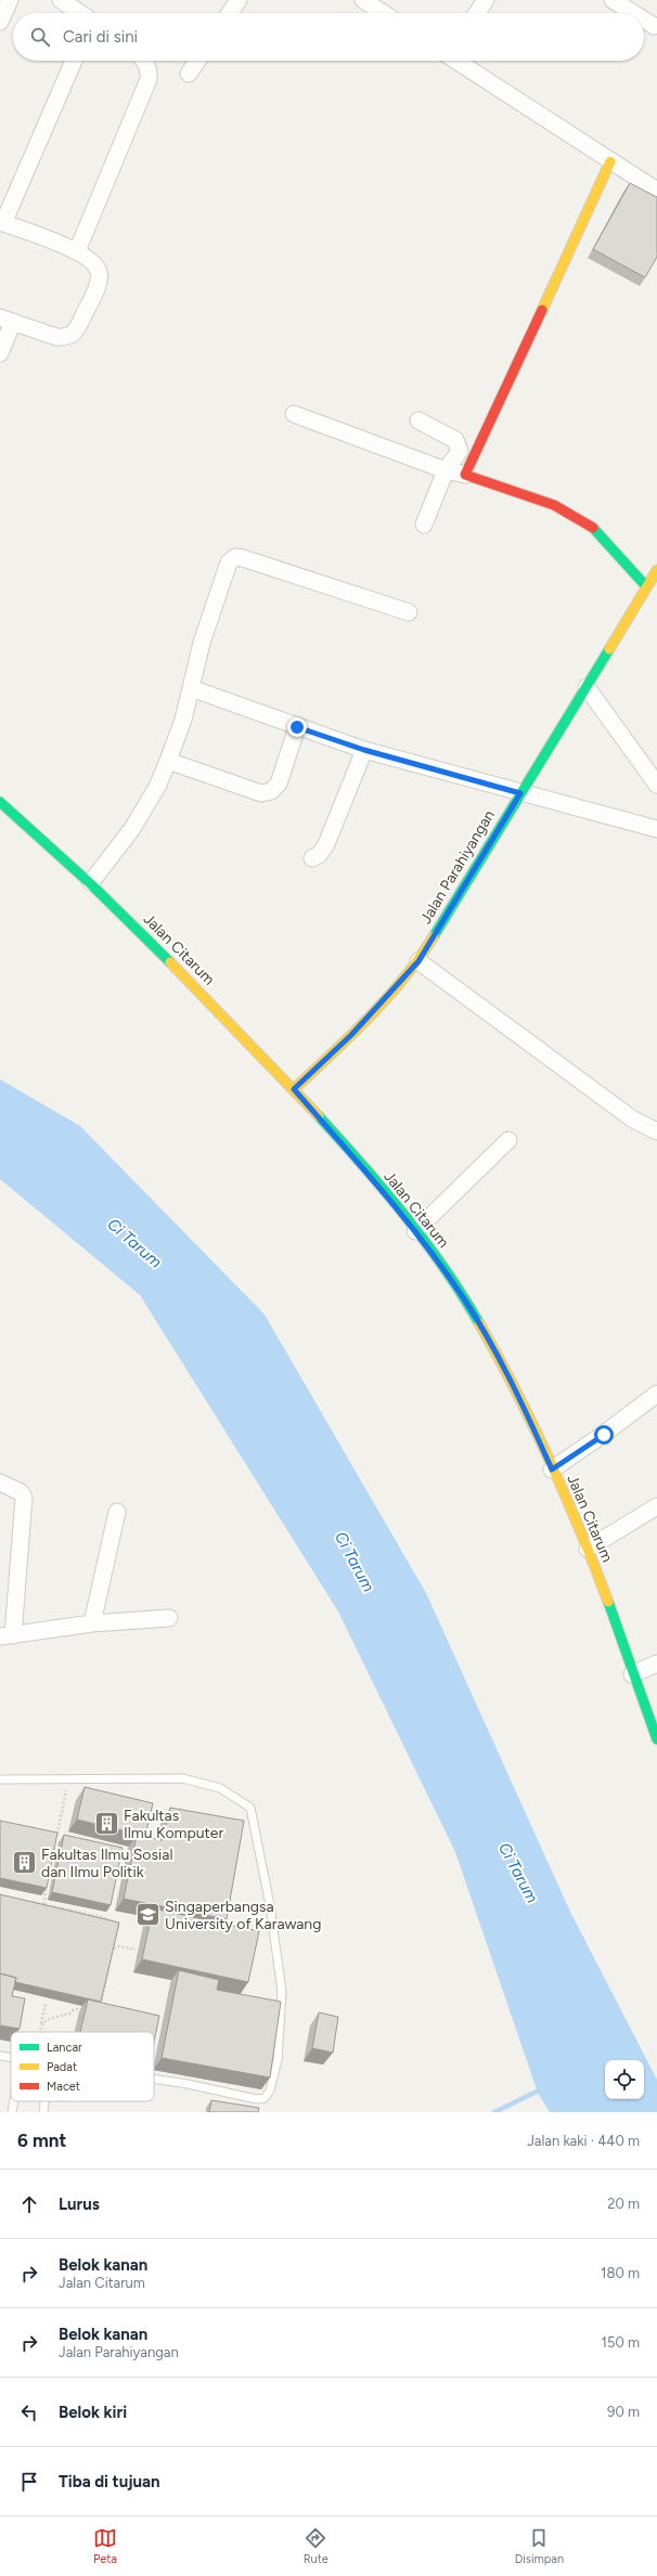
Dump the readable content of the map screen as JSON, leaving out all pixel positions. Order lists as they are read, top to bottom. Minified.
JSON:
{"streets":{"street":["Jalan Parahiyangan","Jalan Citarum"]},"crossings":[["Jalan Parahiyangan","Jalan Citarum"]],"water":["Ci Tarum"],"places":{"building":["Fakultas Ilmu Komputer","Fakultas Ilmu Sosial dan Ilmu Politik"],"school or university":["Singaperbangsa University of Karawang"]},"legend":["Lancar","Padat","Macet"],"page":{"search":"Cari di sini","heading":["6 mnt","Jalan kaki · 440 m"],"list":[["Lurus","20 m"],["Belok kanan","Jalan Citarum","180 m"],["Belok kanan","Jalan Parahiyangan","150 m"],["Belok kiri","90 m"],"Tiba di tujuan"],"nav":["Peta","Rute","Disimpan"]}}
